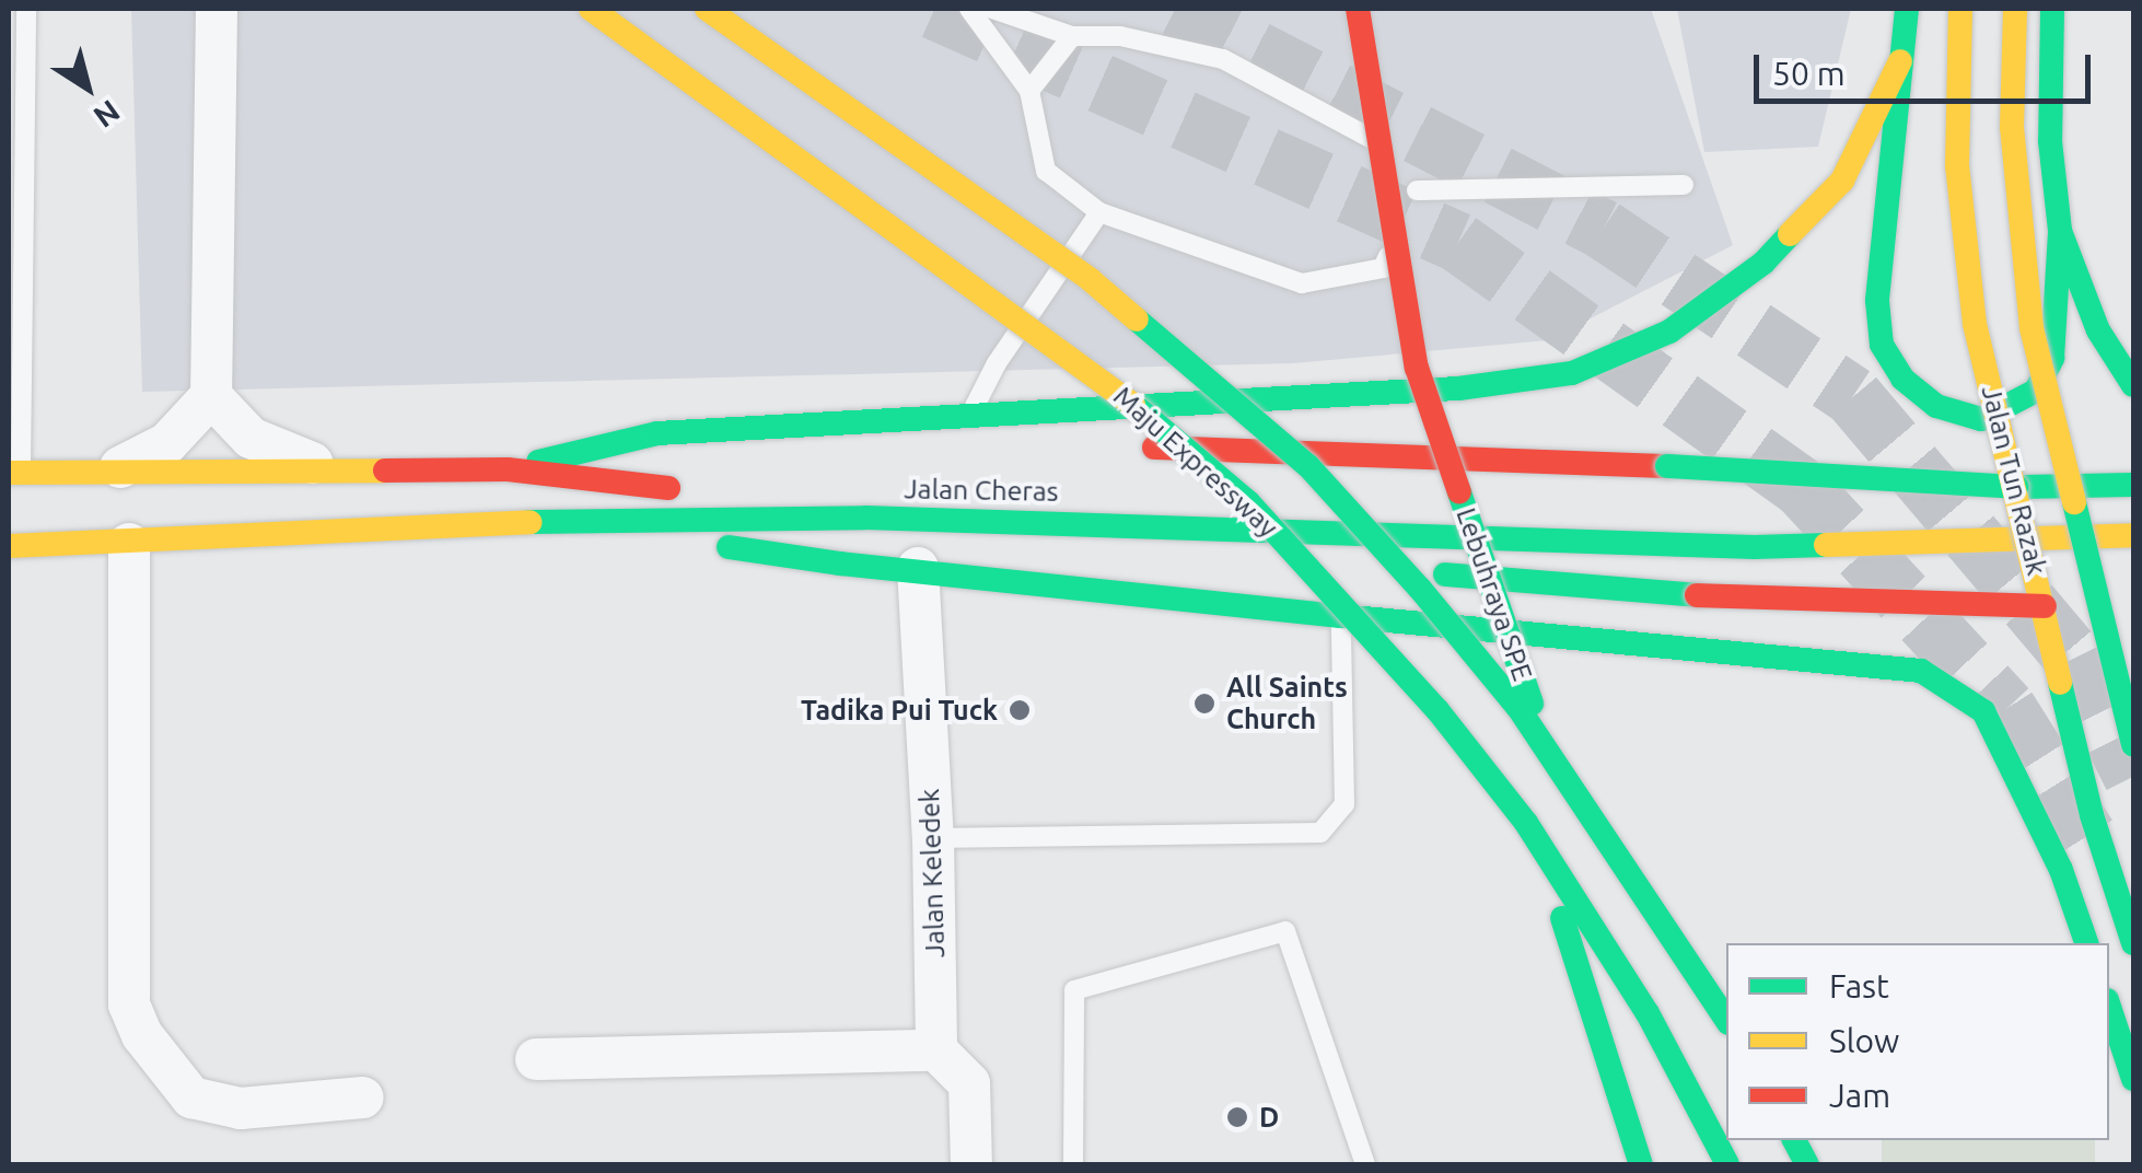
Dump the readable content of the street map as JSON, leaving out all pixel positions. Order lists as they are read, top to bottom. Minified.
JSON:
{"streets":{"main road":["Maju Expressway","Jalan Tun Razak","Jalan Cheras","Lebuhraya SPE"],"street":["Jalan Keledek"]},"places":["All Saints Church","Tadika Pui Tuck","D"],"legend":["Fast","Slow","Jam"],"scale_bar":"50 m","north":"bottom right"}
